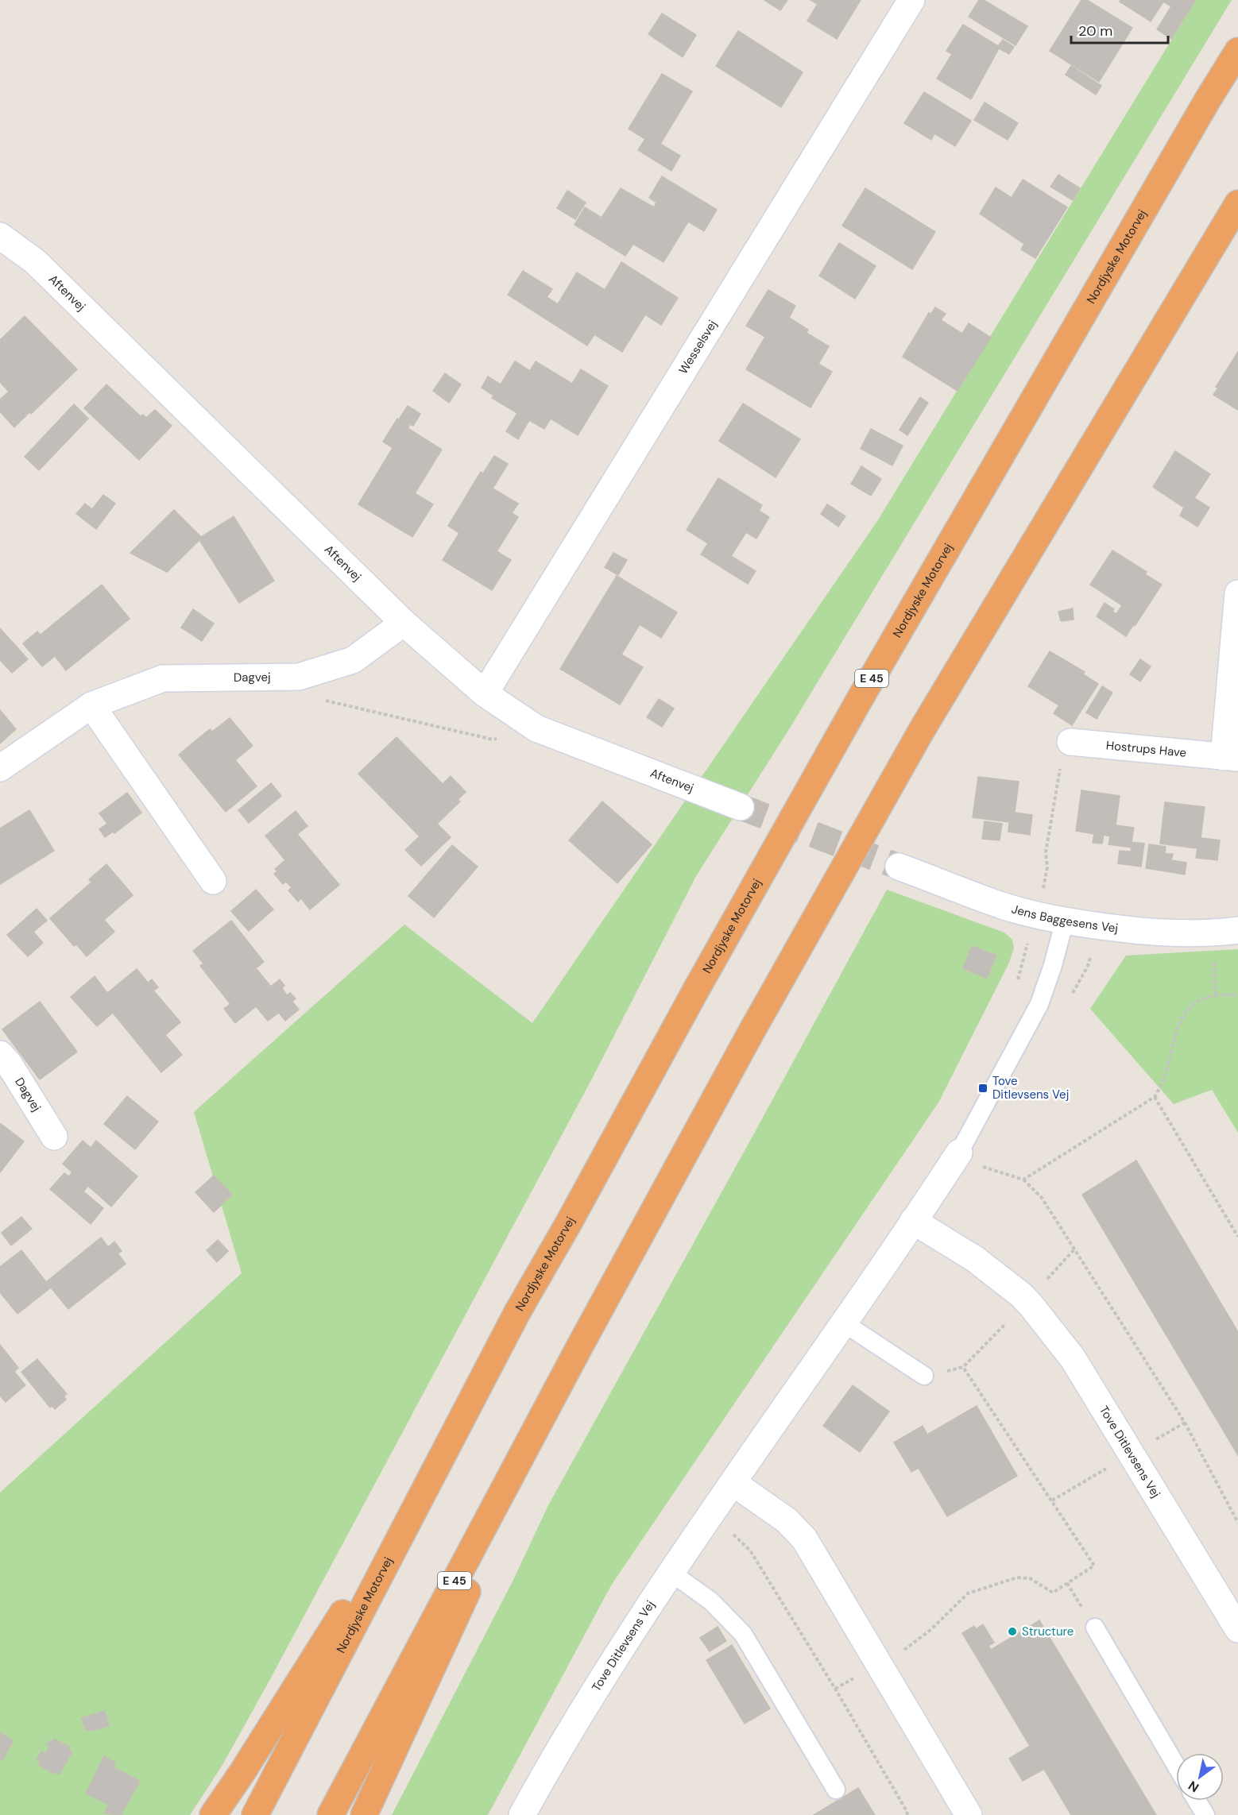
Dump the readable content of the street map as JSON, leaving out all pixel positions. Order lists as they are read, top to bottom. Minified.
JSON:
{"streets":{"highway":["Nordjyske Motorvej","E 45"],"street":["Aftenvej","Wesselsvej","Dagvej","Hostrups Have","Jens Baggesens Vej","Tove Ditlevsens Vej"]},"crossings":[["Aftenvej","Wesselsvej"],["Aftenvej","Dagvej"],["Jens Baggesens Vej","Tove Ditlevsens Vej"]],"places":{"transit":["Tove Ditlevsens Vej"],"other":["Structure"]},"scale_bar":"20 m","north":"bottom left"}
